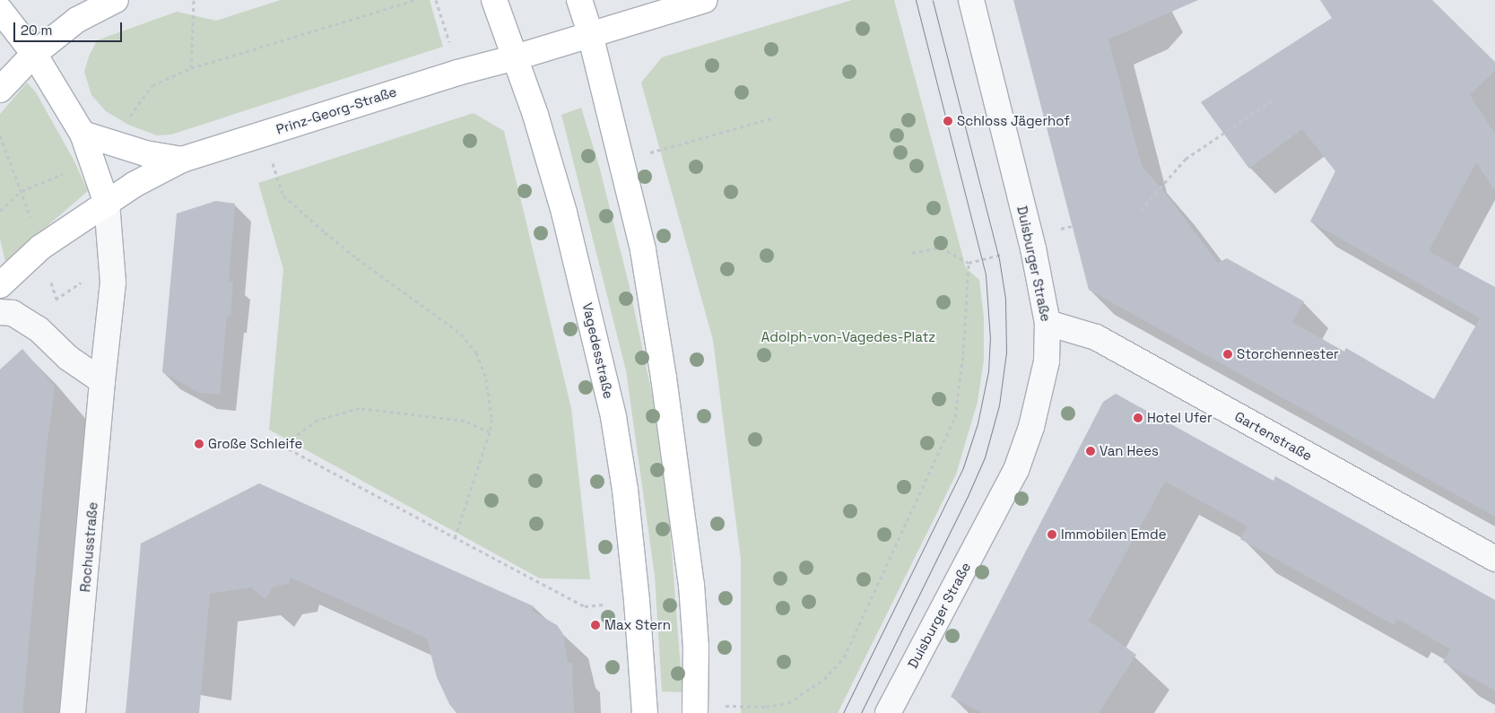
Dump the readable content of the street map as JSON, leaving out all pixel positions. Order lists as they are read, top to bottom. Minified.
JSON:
{"streets":{"street":["Prinz-Georg-Straße","Duisburger Straße","Vagedesstraße","Gartenstraße","Rochusstraße"]},"crossings":[["Prinz-Georg-Straße","Vagedesstraße"],["Prinz-Georg-Straße","Rochusstraße"],["Duisburger Straße","Gartenstraße"]],"parks":["Adolph-von-Vagedes-Platz"],"places":["Schloss Jägerhof","Storchennester","Hotel Ufer","Große Schleife","Van Hees","Immobilen Emde","Max Stern"],"scale_bar":"20 m"}
